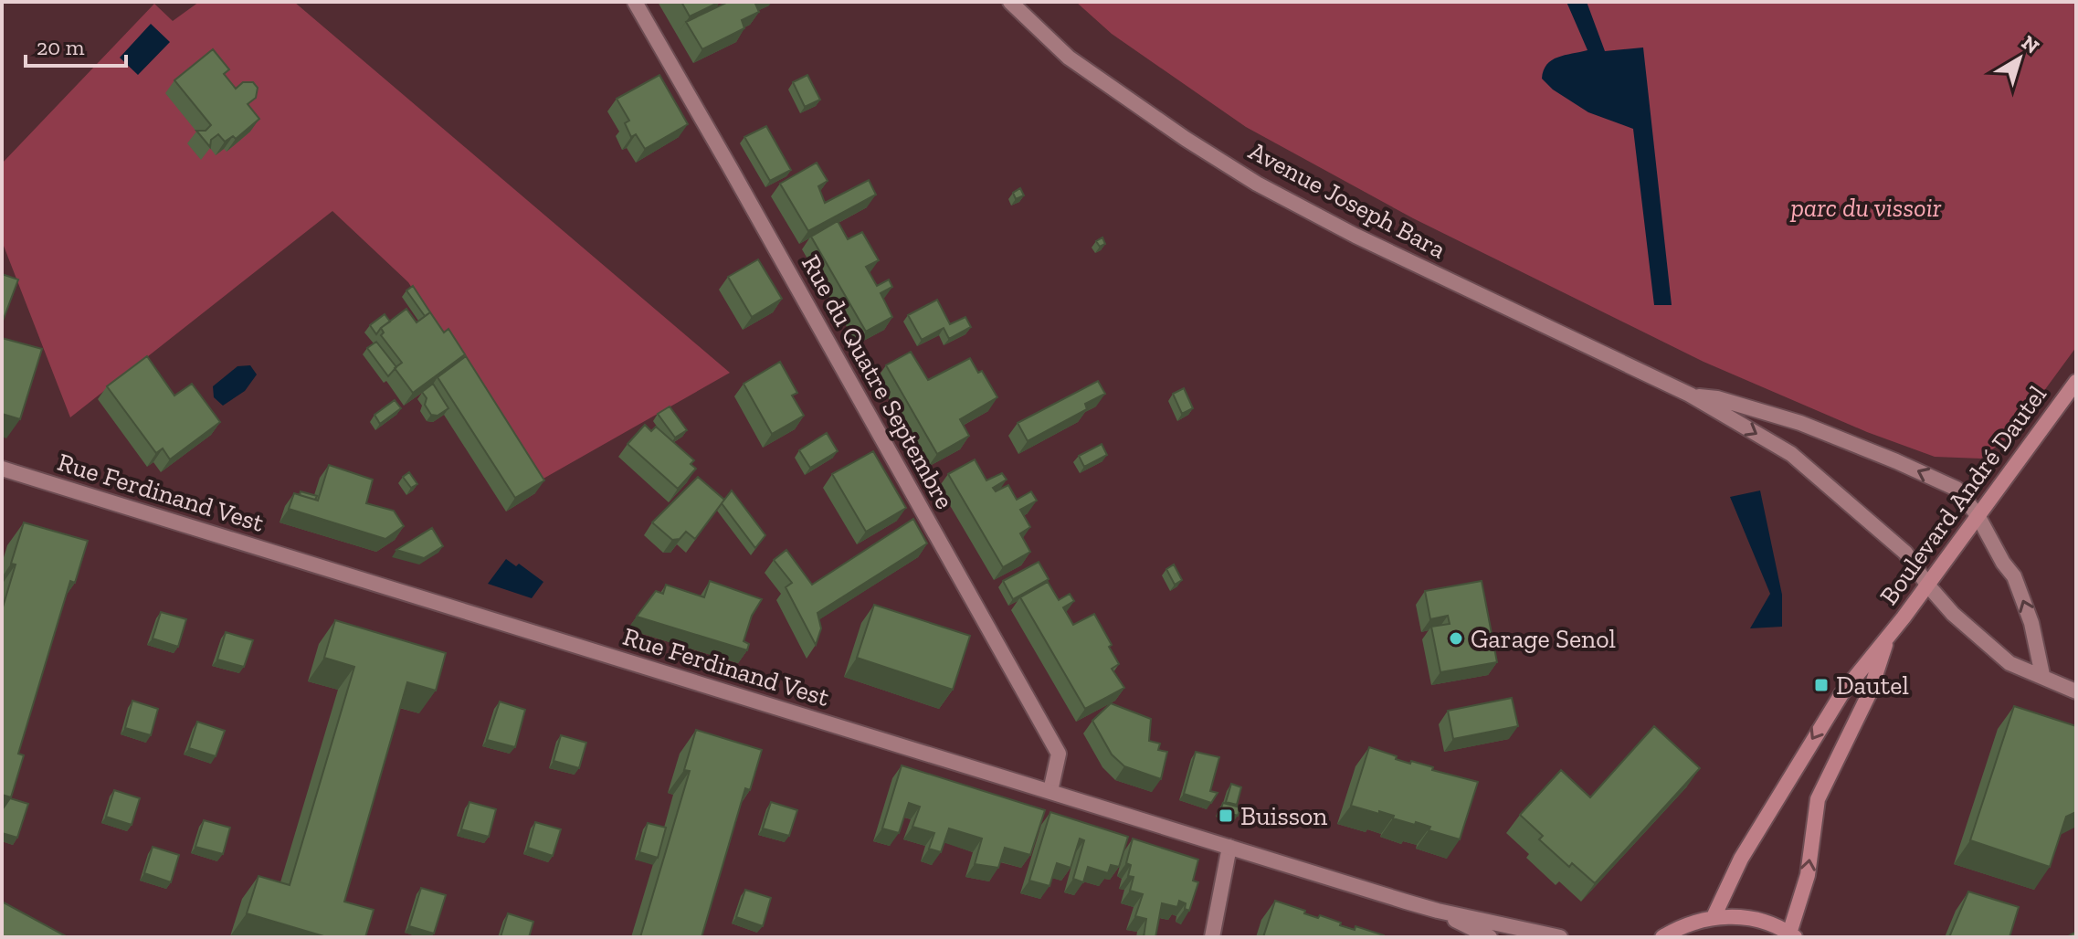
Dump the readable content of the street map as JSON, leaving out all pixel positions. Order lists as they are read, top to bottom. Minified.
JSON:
{"streets":{"main road":["Boulevard André Dautel"],"street":["Avenue Joseph Bara","Rue du Quatre Septembre","Rue Ferdinand Vest"]},"crossings":[["Avenue Joseph Bara","Boulevard André Dautel"],["Rue du Quatre Septembre","Rue Ferdinand Vest"]],"parks":["parc du vissoir"],"places":{"other":["Garage Senol"],"transit":["Dautel","Buisson"]},"scale_bar":"20 m","north":"top right"}
